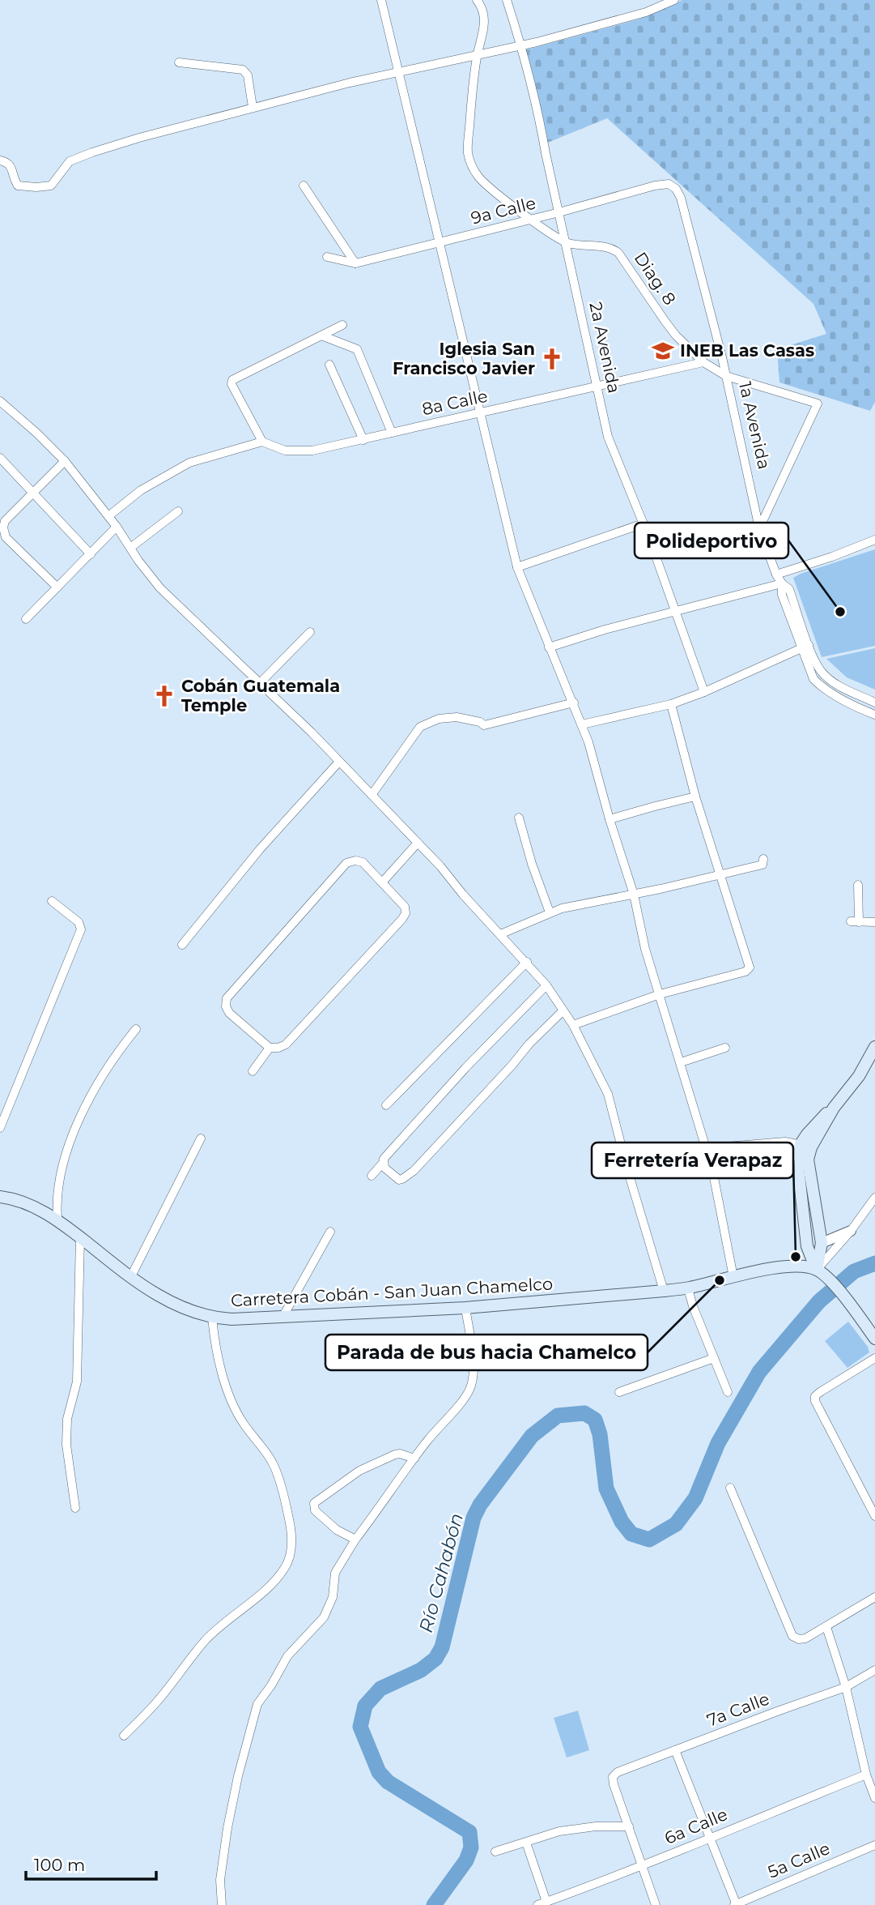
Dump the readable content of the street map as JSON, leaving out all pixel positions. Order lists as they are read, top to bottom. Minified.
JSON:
{"streets":{"main road":["Carretera Cobán - San Juan Chamelco"],"street":["9a Calle","Diag. 8","2a Avenida","8a Calle","1a Avenida","7a Calle","6a Calle","5a Calle"]},"crossings":[["9a Calle","2a Avenida"],["9a Calle","1a Avenida"],["Diag. 8","2a Avenida"],["Diag. 8","8a Calle"],["2a Avenida","8a Calle"]],"water":["Río Cahabón"],"places":{"school or university":["INEB Las Casas"],"church":["Iglesia San Francisco Javier","Cobán Guatemala Temple"],"other":["Polideportivo","Ferretería Verapaz","Parada de bus hacia Chamelco"]},"scale_bar":"100 m"}
